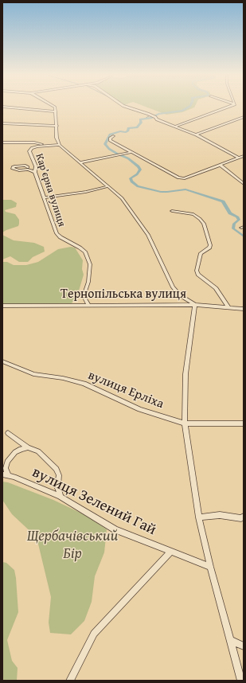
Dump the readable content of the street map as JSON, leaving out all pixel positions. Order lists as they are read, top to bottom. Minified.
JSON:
{"streets":{"street":["Кар’єрна вулиця","Тернопільська вулиця","вулиця Ерліха","вулиця Зелений Гай"]},"crossings":[["Кар’єрна вулиця","Тернопільська вулиця"]],"parks":["Щербачівський Бір"]}
